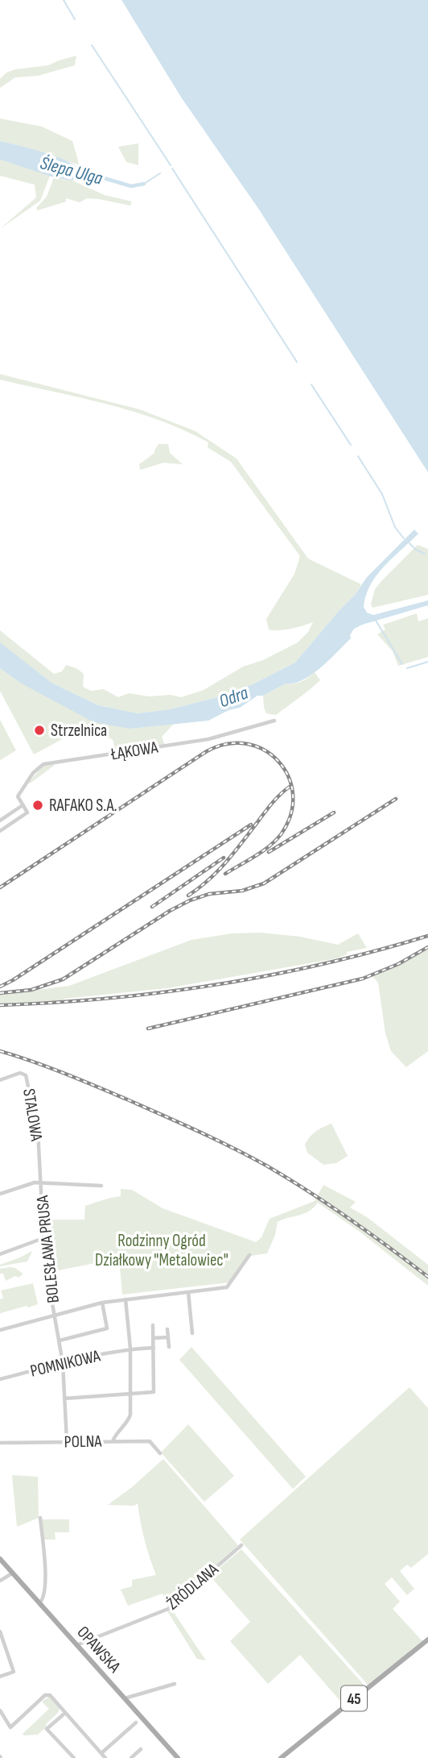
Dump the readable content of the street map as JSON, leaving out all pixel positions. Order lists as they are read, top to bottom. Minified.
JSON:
{"streets":{"main road":["OPAWSKA","45"],"street":["ŁĄKOWA","STALOWA","BOLESŁAWA PRUSA","POMNIKOWA","POLNA","ŹRÓDLANA"]},"crossings":[["STALOWA","BOLESŁAWA PRUSA"],["BOLESŁAWA PRUSA","POMNIKOWA"],["BOLESŁAWA PRUSA","POLNA"],["ŹRÓDLANA","OPAWSKA"]],"water":["Ślepa Ulga","Odra"],"parks":["Rodzinny Ogród Działkowy \"Metalowiec\""],"places":["Strzelnica","RAFAKO S.A."]}
